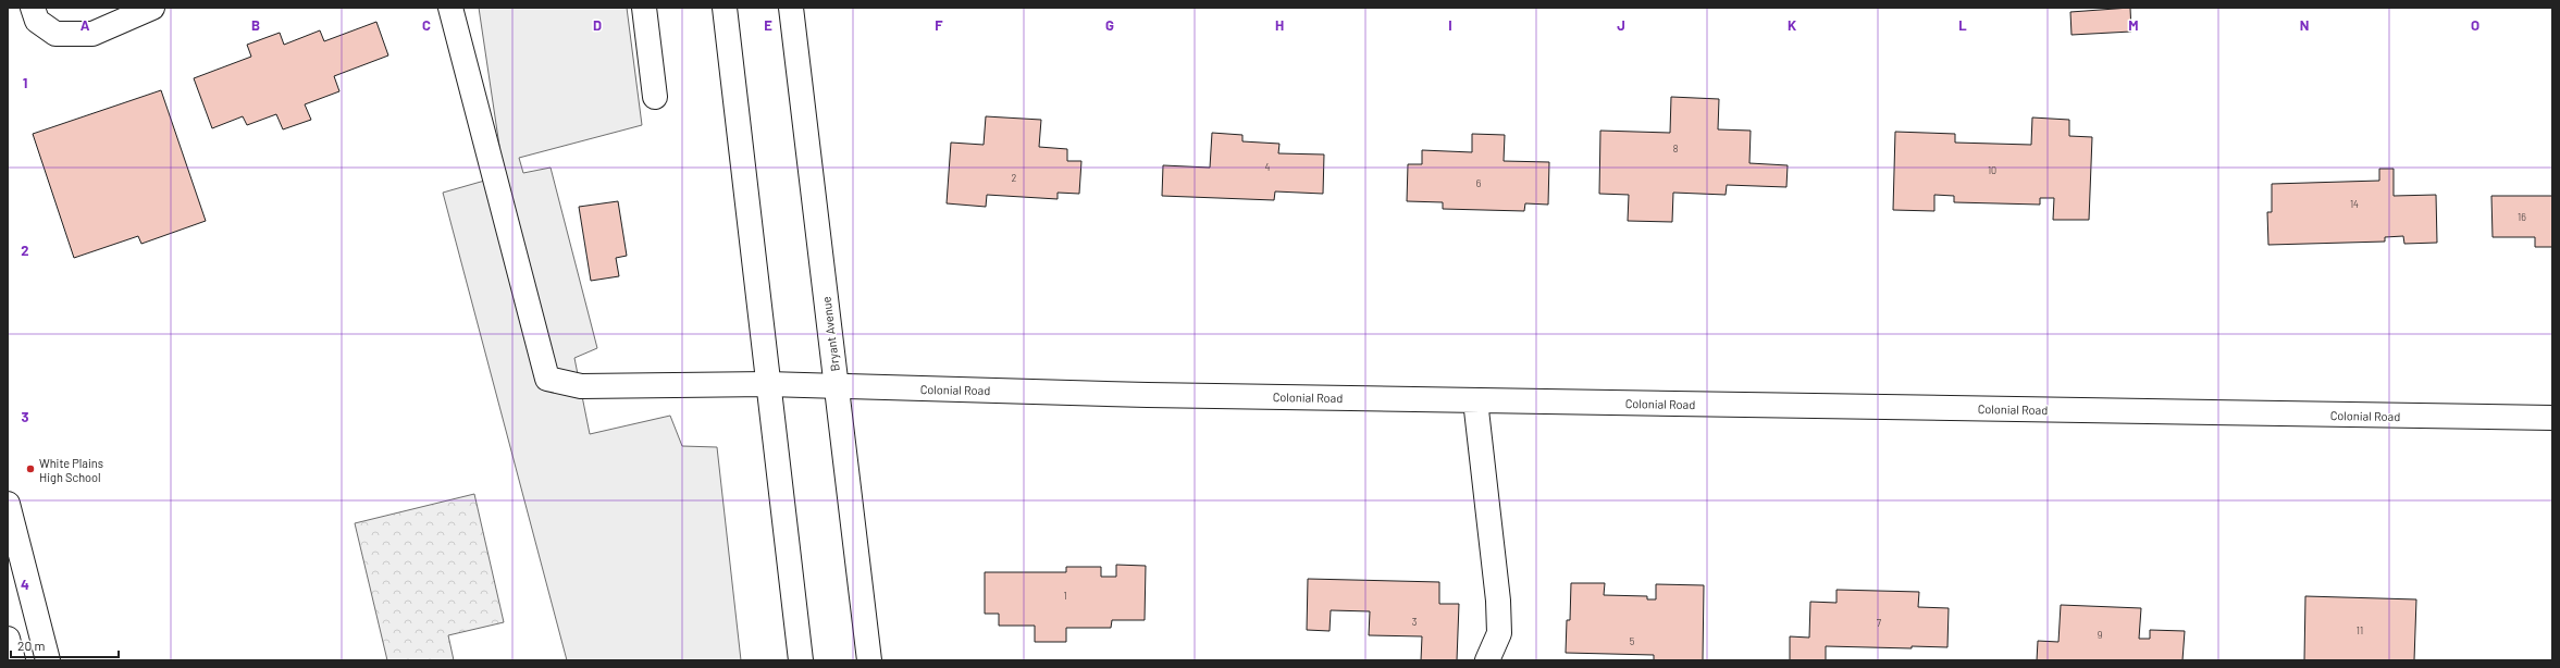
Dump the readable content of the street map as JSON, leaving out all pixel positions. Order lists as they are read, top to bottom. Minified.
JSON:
{"streets":{"street":["Bryant Avenue","Colonial Road"]},"crossings":[["Bryant Avenue","Colonial Road"]],"places":["White Plains High School"],"house_numbers":["8","4","10","2","6","14","16","1","3","7","11","9","5"],"scale_bar":"20 m","grid":{"columns":["A","B","C","D","E","F","G","H","I","J","K","L","M","N","O"],"rows":["1","2","3","4"]}}
